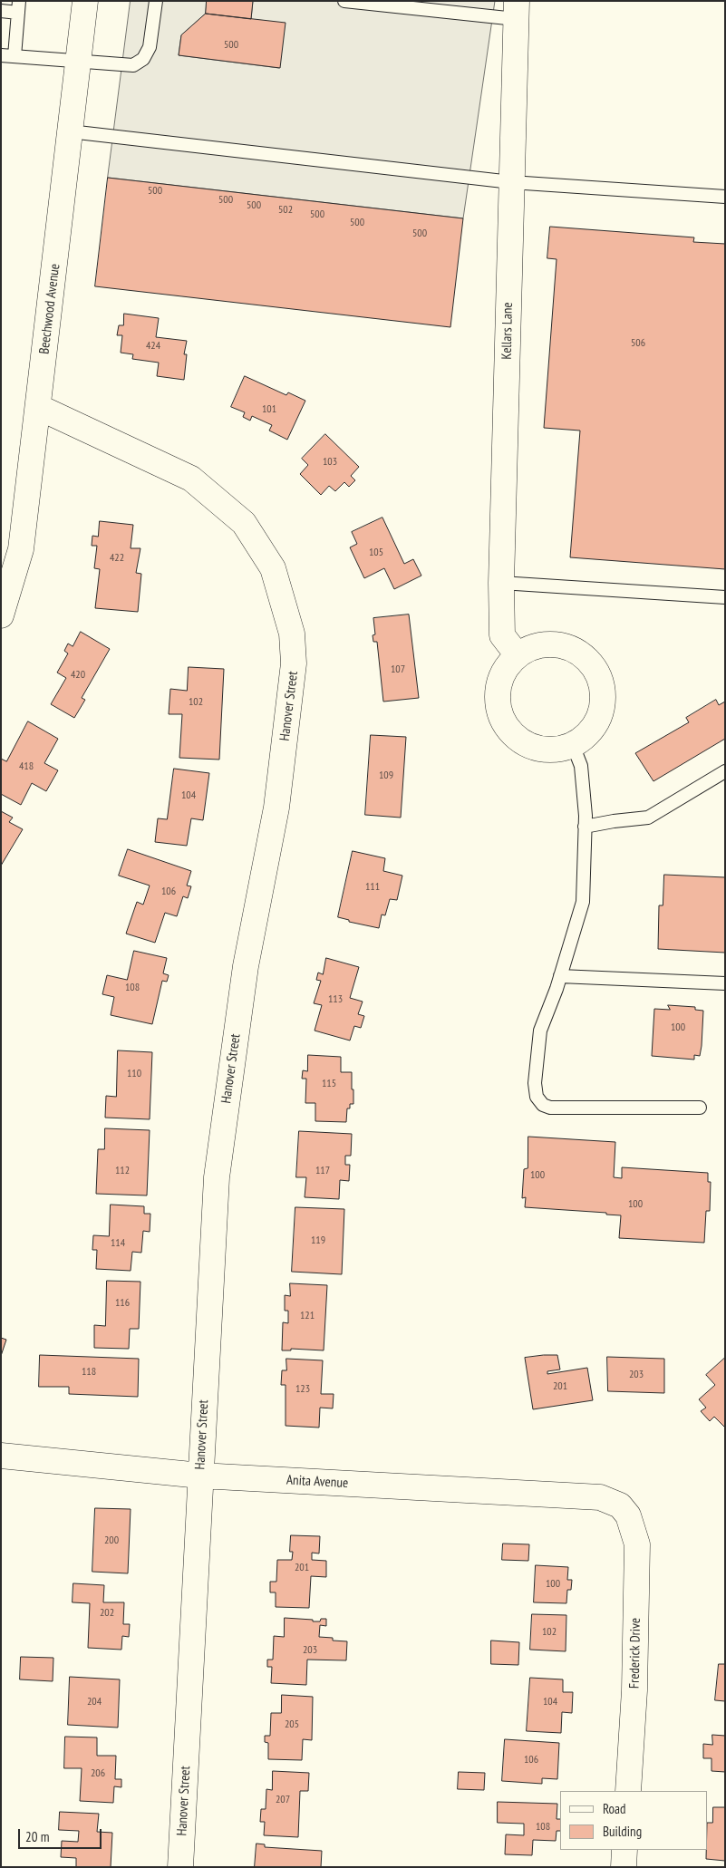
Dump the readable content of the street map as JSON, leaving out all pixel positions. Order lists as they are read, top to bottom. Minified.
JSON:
{"streets":{"street":["Beechwood Avenue","Kellars Lane","Hanover Street","Anita Avenue","Frederick Drive"]},"crossings":[["Beechwood Avenue","Hanover Street"],["Hanover Street","Anita Avenue"],["Anita Avenue","Frederick Drive"]],"house_numbers":["500","500","500","500","502","500","500","500","506","424","101","103","105","422","107","420","102","418","109","104","111","106","108","113","100","110","115","112","117","100","100","119","114","116","121","118","203","201","123","200","201","100","202","102","203","204","104","205","106","206","207","108"],"legend":["Road","Building"],"scale_bar":"20 m"}
